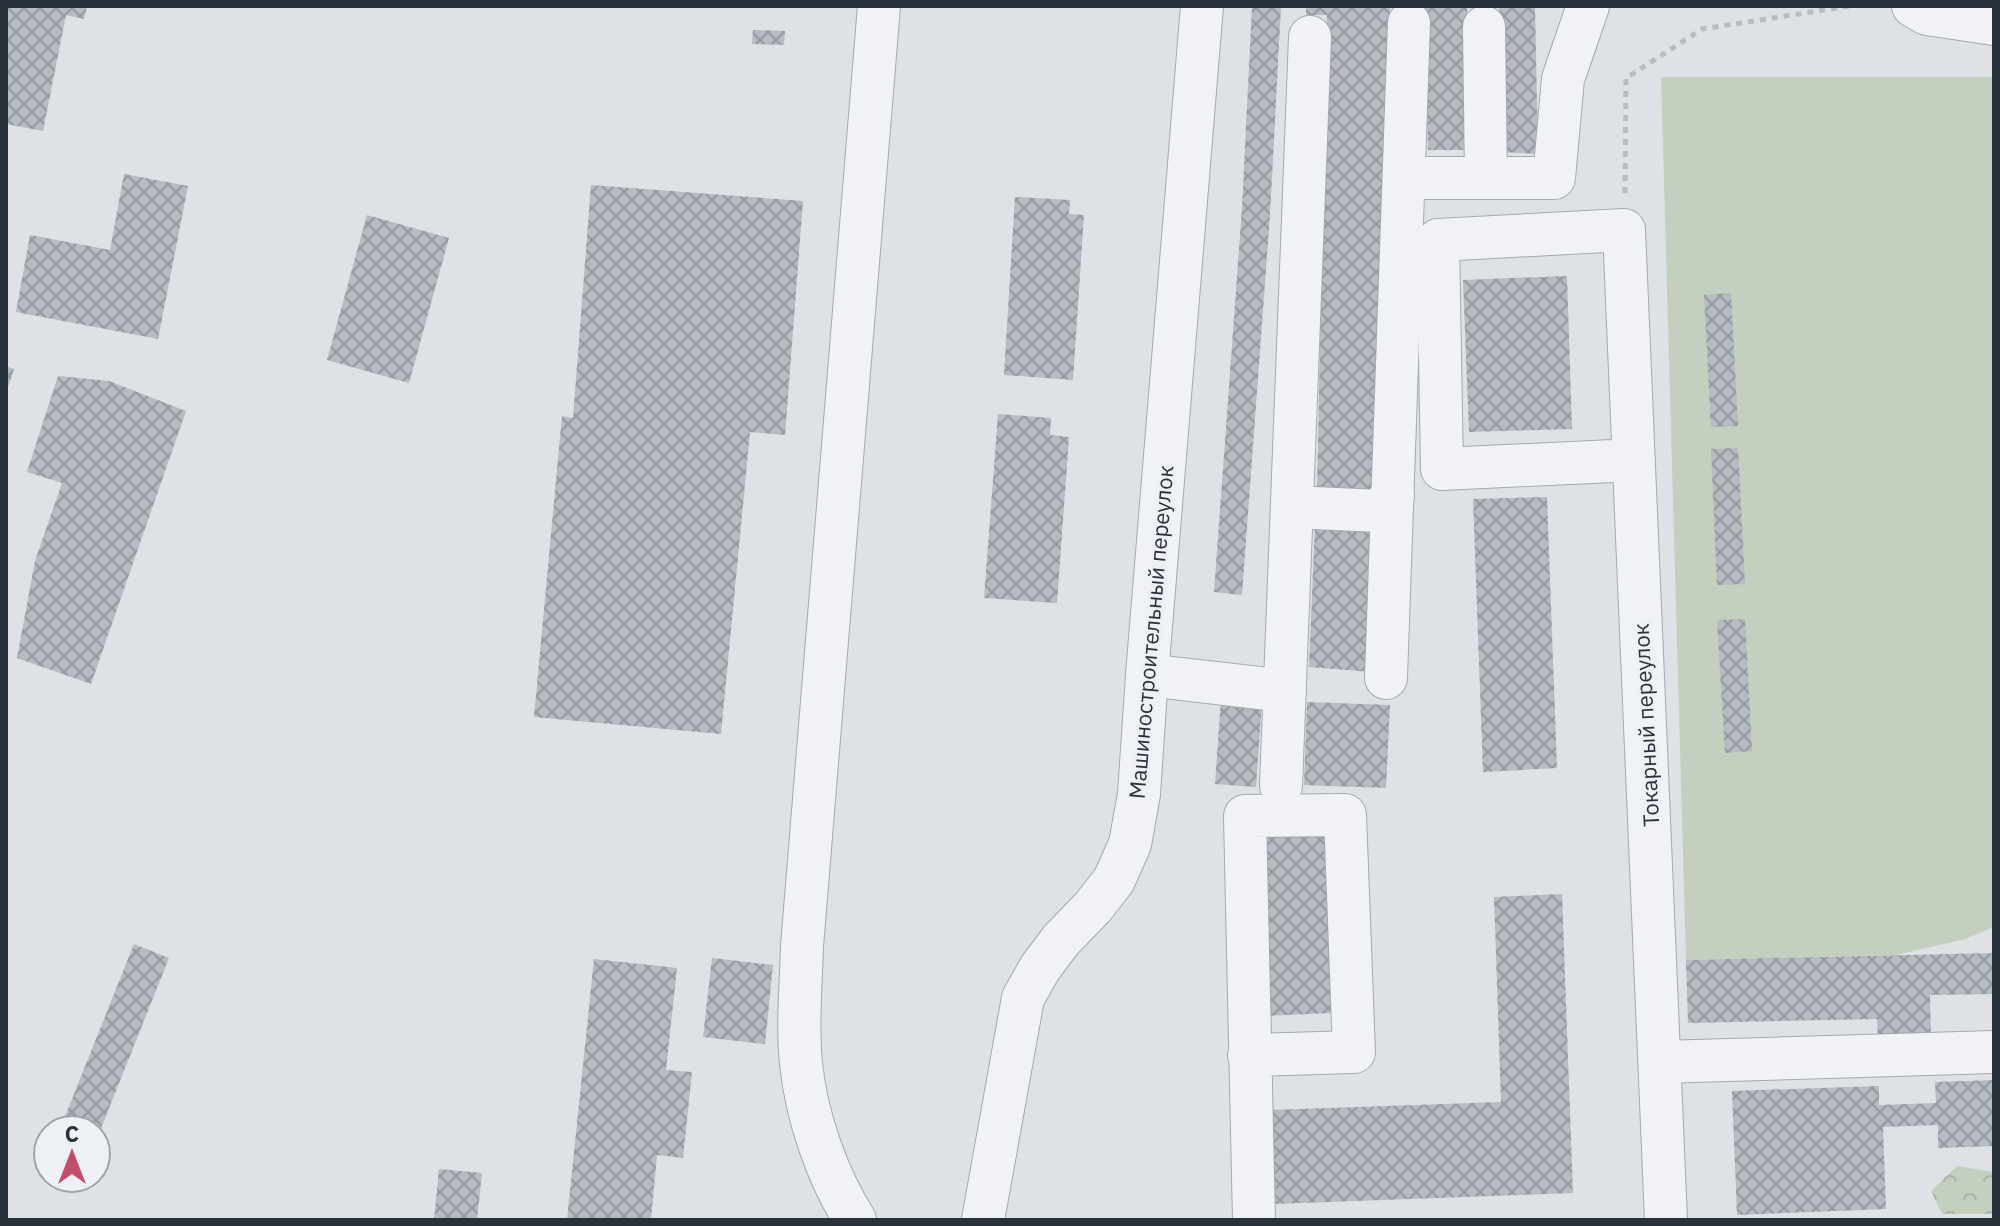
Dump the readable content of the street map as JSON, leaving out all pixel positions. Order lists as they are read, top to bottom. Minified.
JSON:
{"streets":{"street":["Машиностроительный переулок","Токарный переулок"]},"north":"top"}
